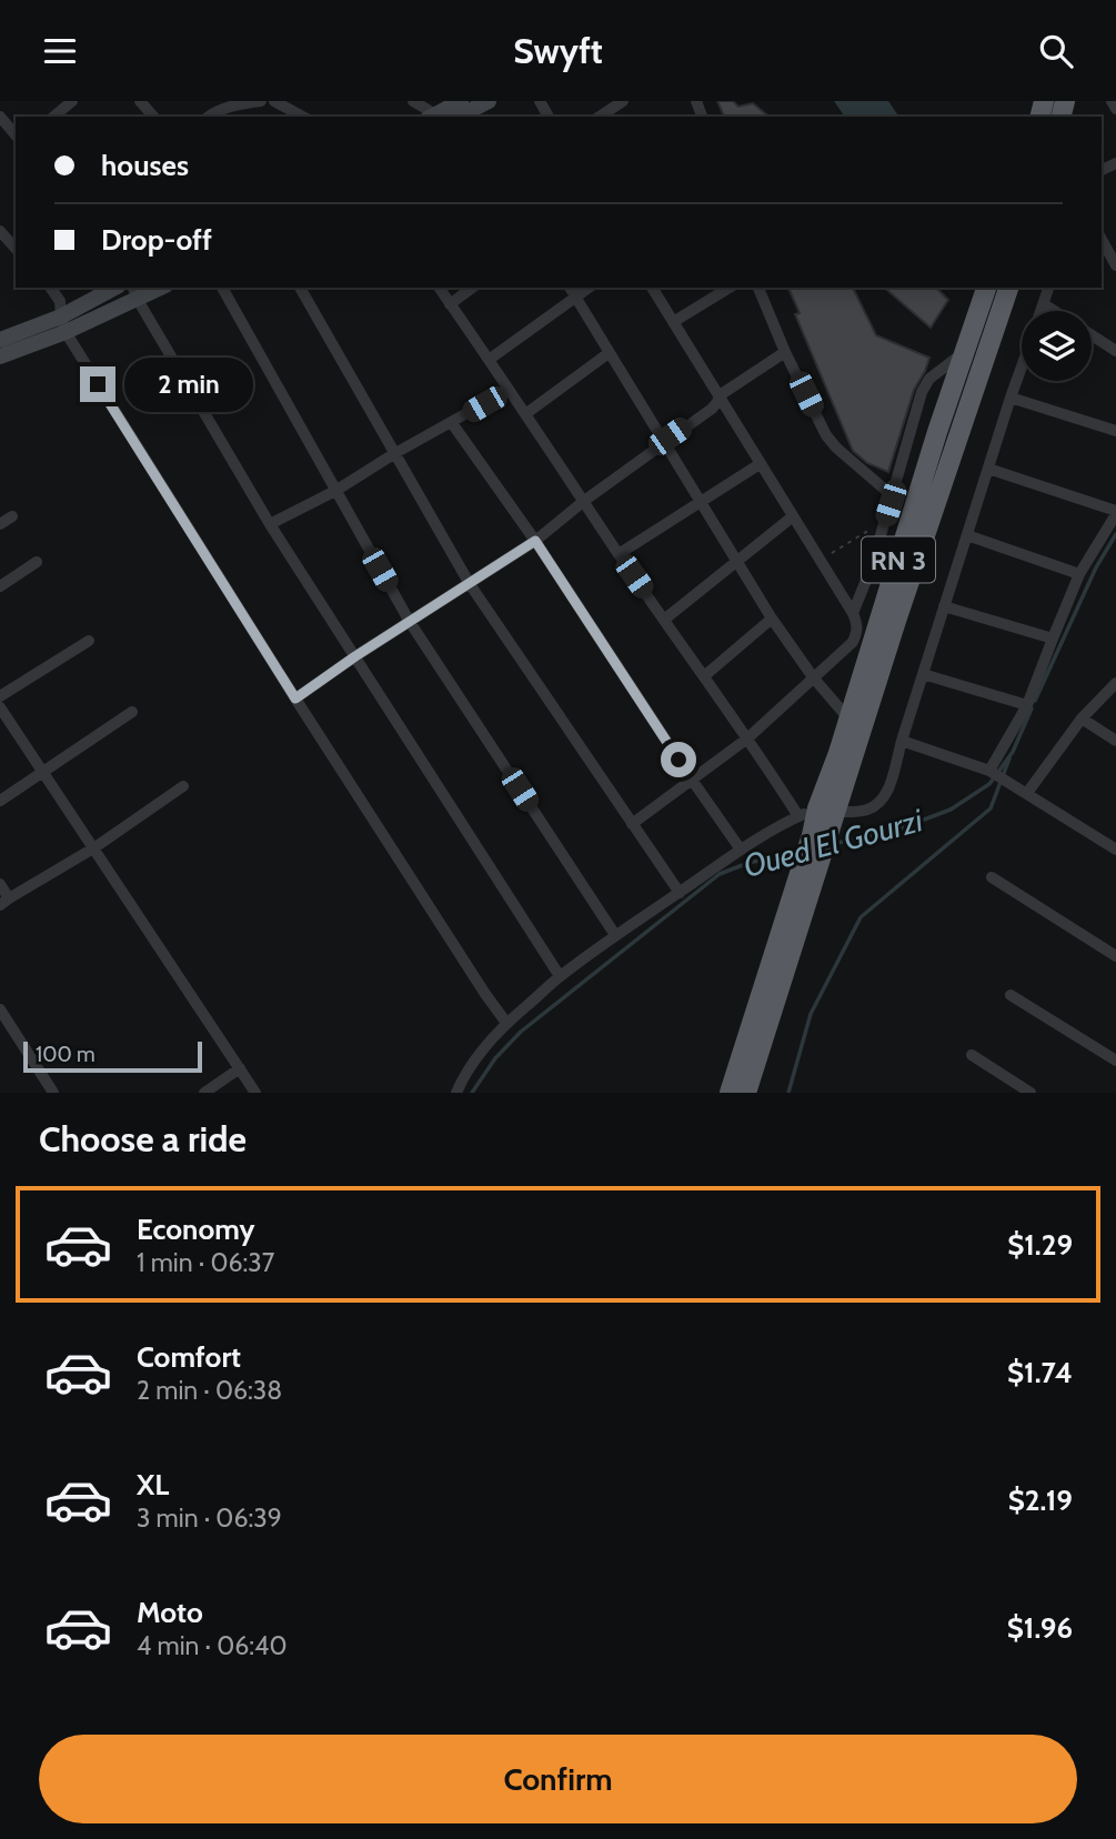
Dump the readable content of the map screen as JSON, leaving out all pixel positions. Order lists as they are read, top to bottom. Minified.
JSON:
{"streets":{"highway":["RN 3"]},"water":["Oued El Gourzi"],"scale_bar":"100 m","page":{"header":"Swyft","banner":["houses","Drop-off"],"bubble":"2 min","scale":"100 m","heading":"Choose a ride","list":[{"name":"Economy","note":"1 min · 06:37","value":"$1.29"},{"name":"Comfort","note":"2 min · 06:38","value":"$1.74"},{"name":"XL","note":"3 min · 06:39","value":"$2.19"},{"name":"Moto","note":"4 min · 06:40","value":"$1.96"}],"buttons":"Confirm"}}
